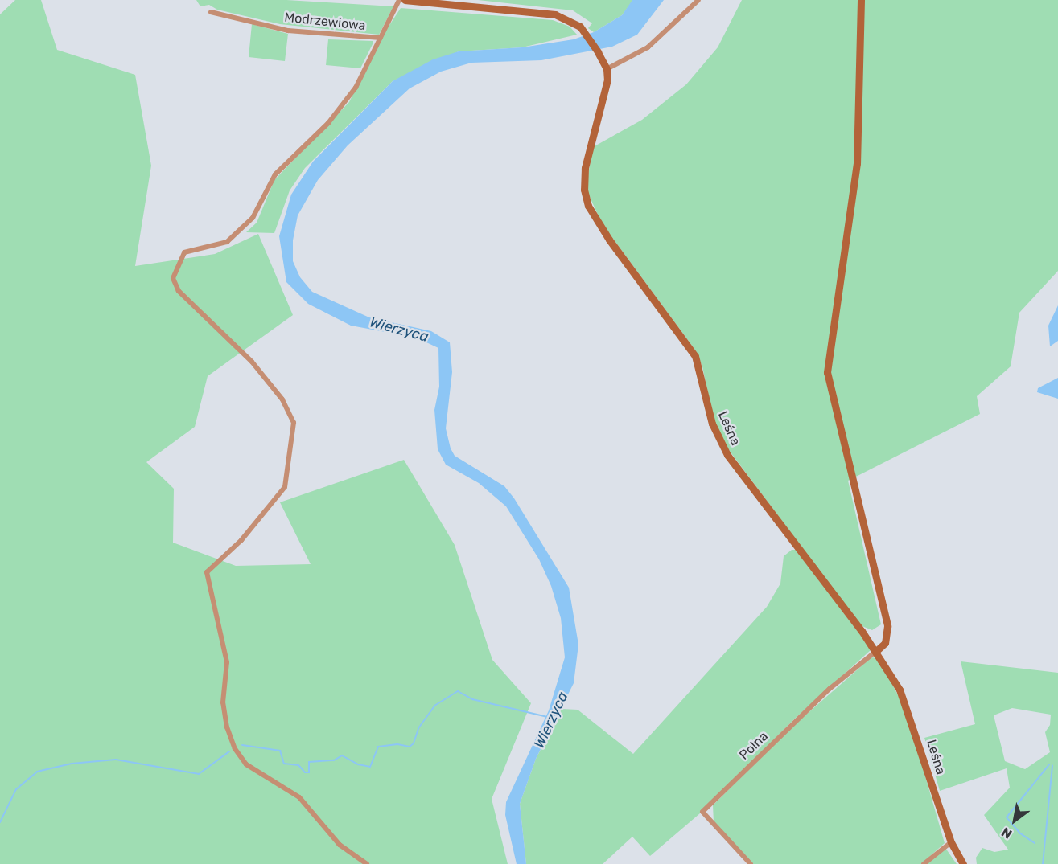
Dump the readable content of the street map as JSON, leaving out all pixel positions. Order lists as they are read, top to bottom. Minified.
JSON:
{"streets":{"street":["Modrzewiowa","Leśna","Polna"]},"crossings":[["Leśna","Polna"]],"water":["Wierzyca"],"north":"bottom left"}
